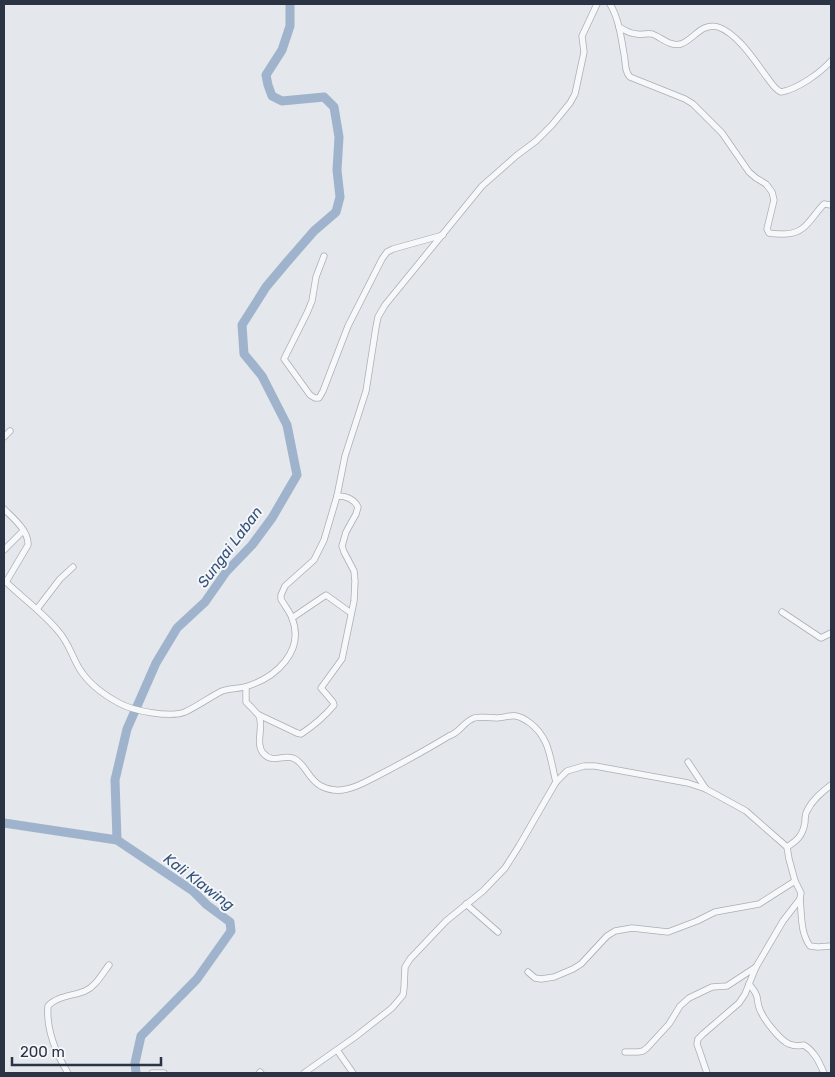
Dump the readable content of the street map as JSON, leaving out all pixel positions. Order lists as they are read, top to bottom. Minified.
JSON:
{"water":["Sungai Laban","Kali Klawing"],"scale_bar":"200 m"}
